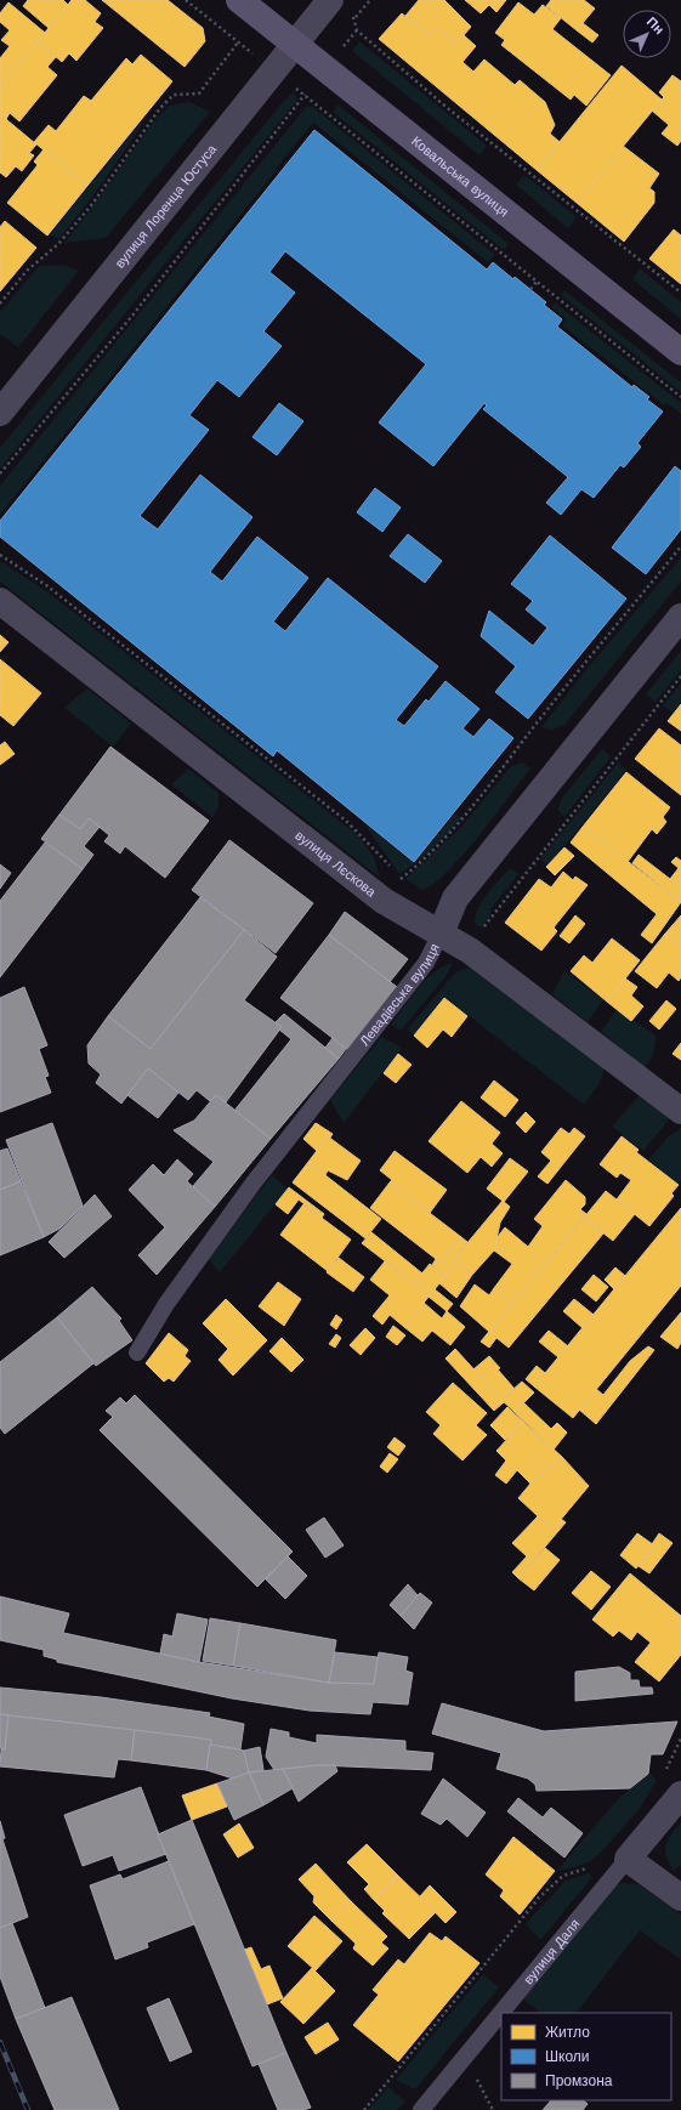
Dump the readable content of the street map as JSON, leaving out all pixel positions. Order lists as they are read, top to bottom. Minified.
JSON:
{"streets":{"street":["Ковальська вулиця","вулиця Лоренца Юстуса","вулиця Лєскова","Левадівська вулиця","вулиця Даля"]},"crossings":[["Ковальська вулиця","вулиця Лоренца Юстуса"],["вулиця Лєскова","Левадівська вулиця"]],"legend":["Житло","Школи","Промзона"],"north":"top right"}
